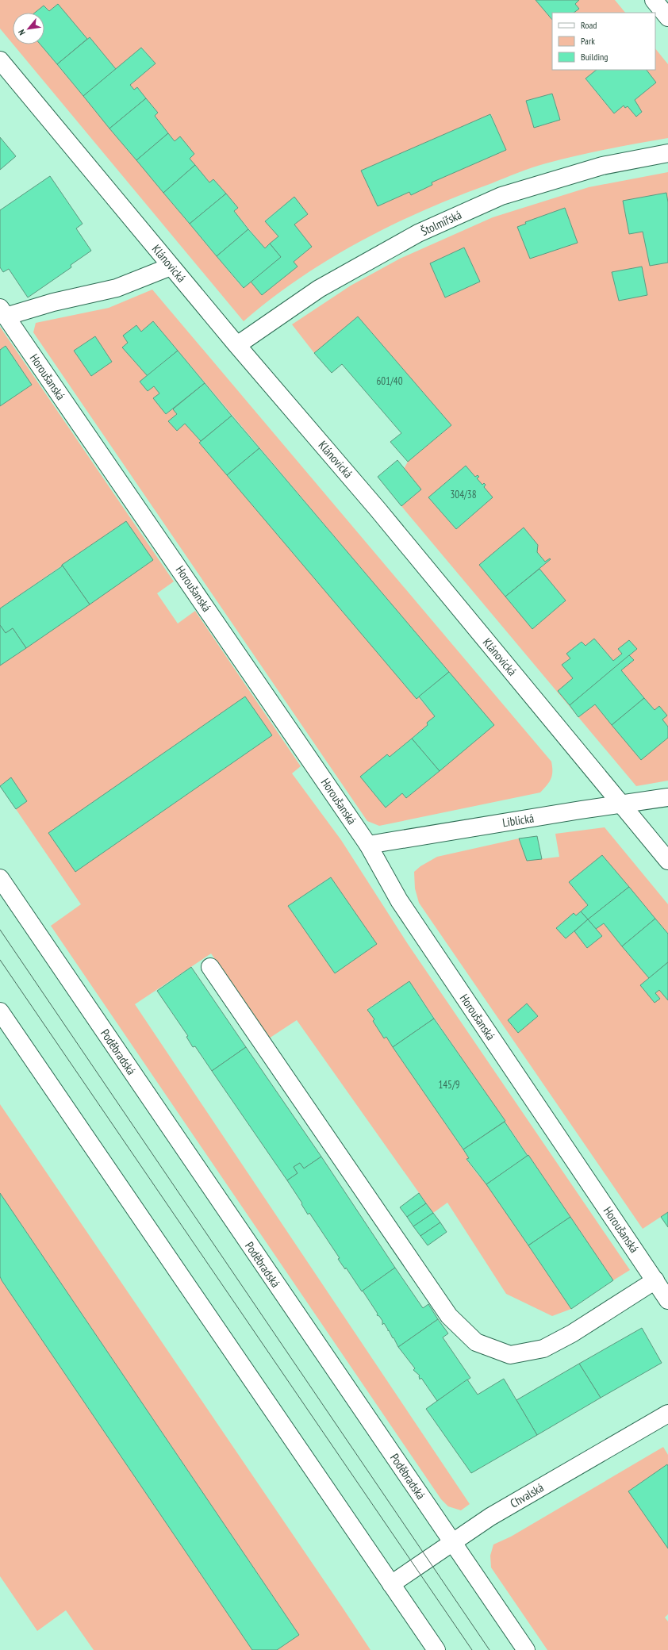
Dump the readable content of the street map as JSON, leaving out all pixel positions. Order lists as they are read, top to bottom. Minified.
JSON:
{"streets":{"street":["Štolmířská","Klánovická","Horoušanská","Liblická","Poděbradská","Chvalská"]},"crossings":[["Štolmířská","Klánovická"],["Klánovická","Liblická"],["Horoušanská","Liblická"],["Poděbradská","Chvalská"]],"house_numbers":["601/40","304/38","145/9"],"legend":["Road","Park","Building"],"north":"bottom left"}
